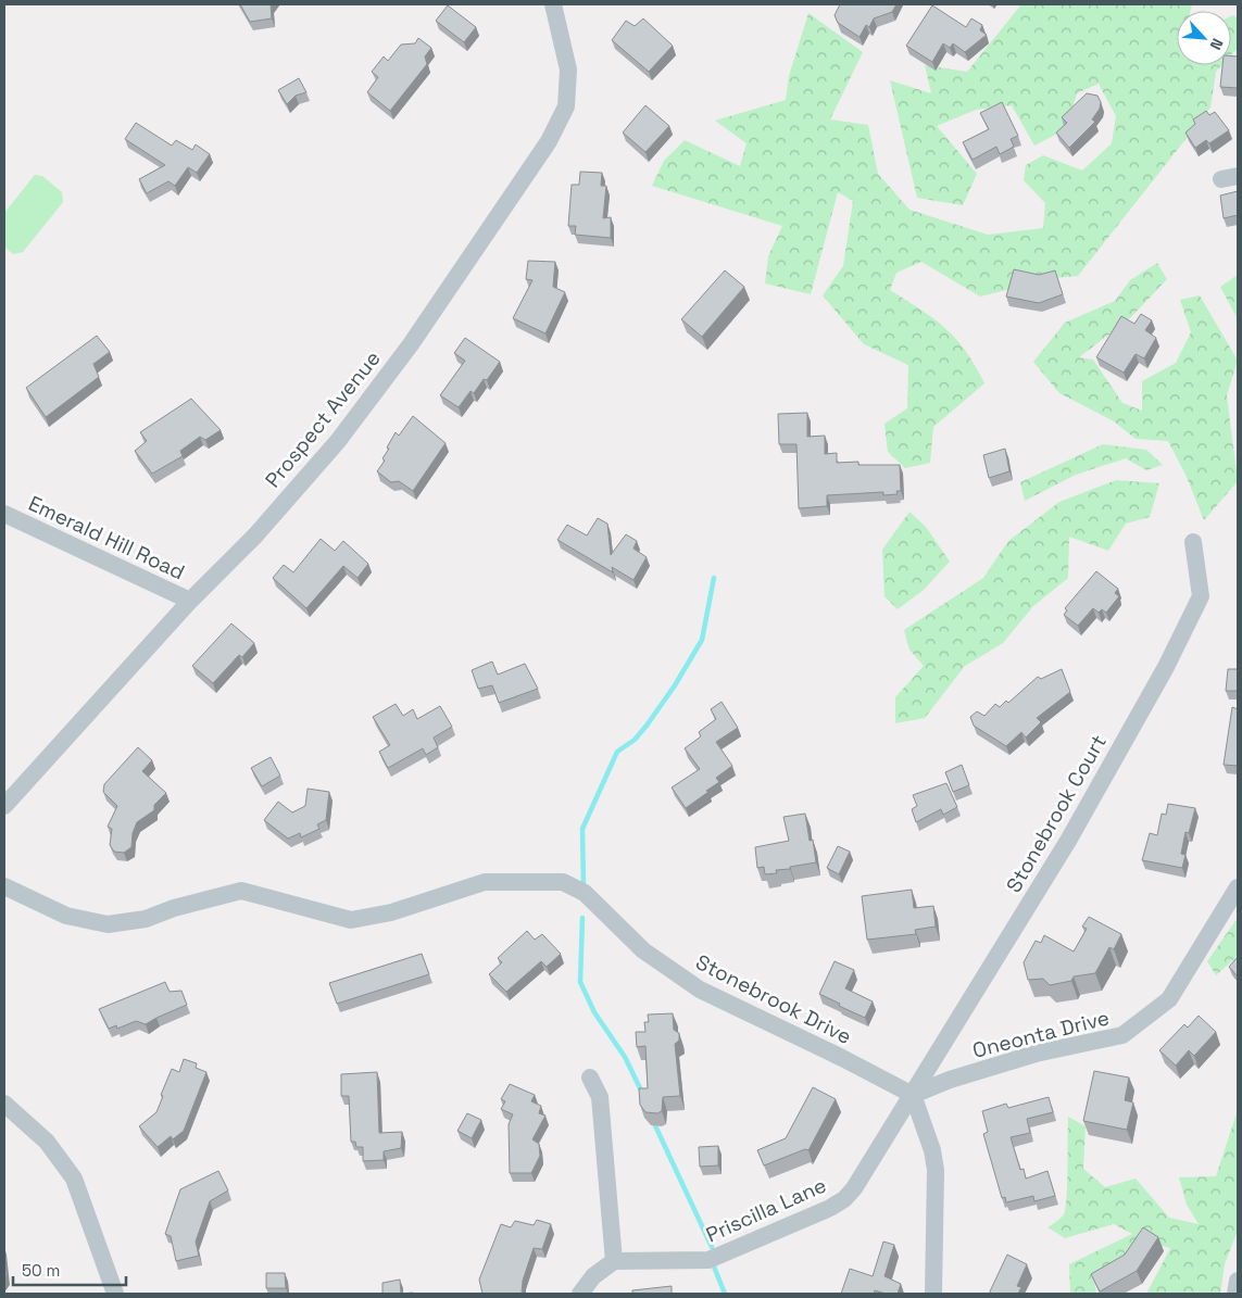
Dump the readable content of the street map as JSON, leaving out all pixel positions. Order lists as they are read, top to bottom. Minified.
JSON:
{"streets":{"street":["Prospect Avenue","Emerald Hill Road","Stonebrook Court","Stonebrook Drive","Oneonta Drive","Priscilla Lane"]},"crossings":[["Prospect Avenue","Emerald Hill Road"],["Stonebrook Court","Stonebrook Drive"],["Stonebrook Court","Oneonta Drive"],["Stonebrook Court","Priscilla Lane"],["Stonebrook Drive","Oneonta Drive"],["Stonebrook Drive","Priscilla Lane"],["Oneonta Drive","Priscilla Lane"]],"scale_bar":"50 m","north":"bottom right"}
